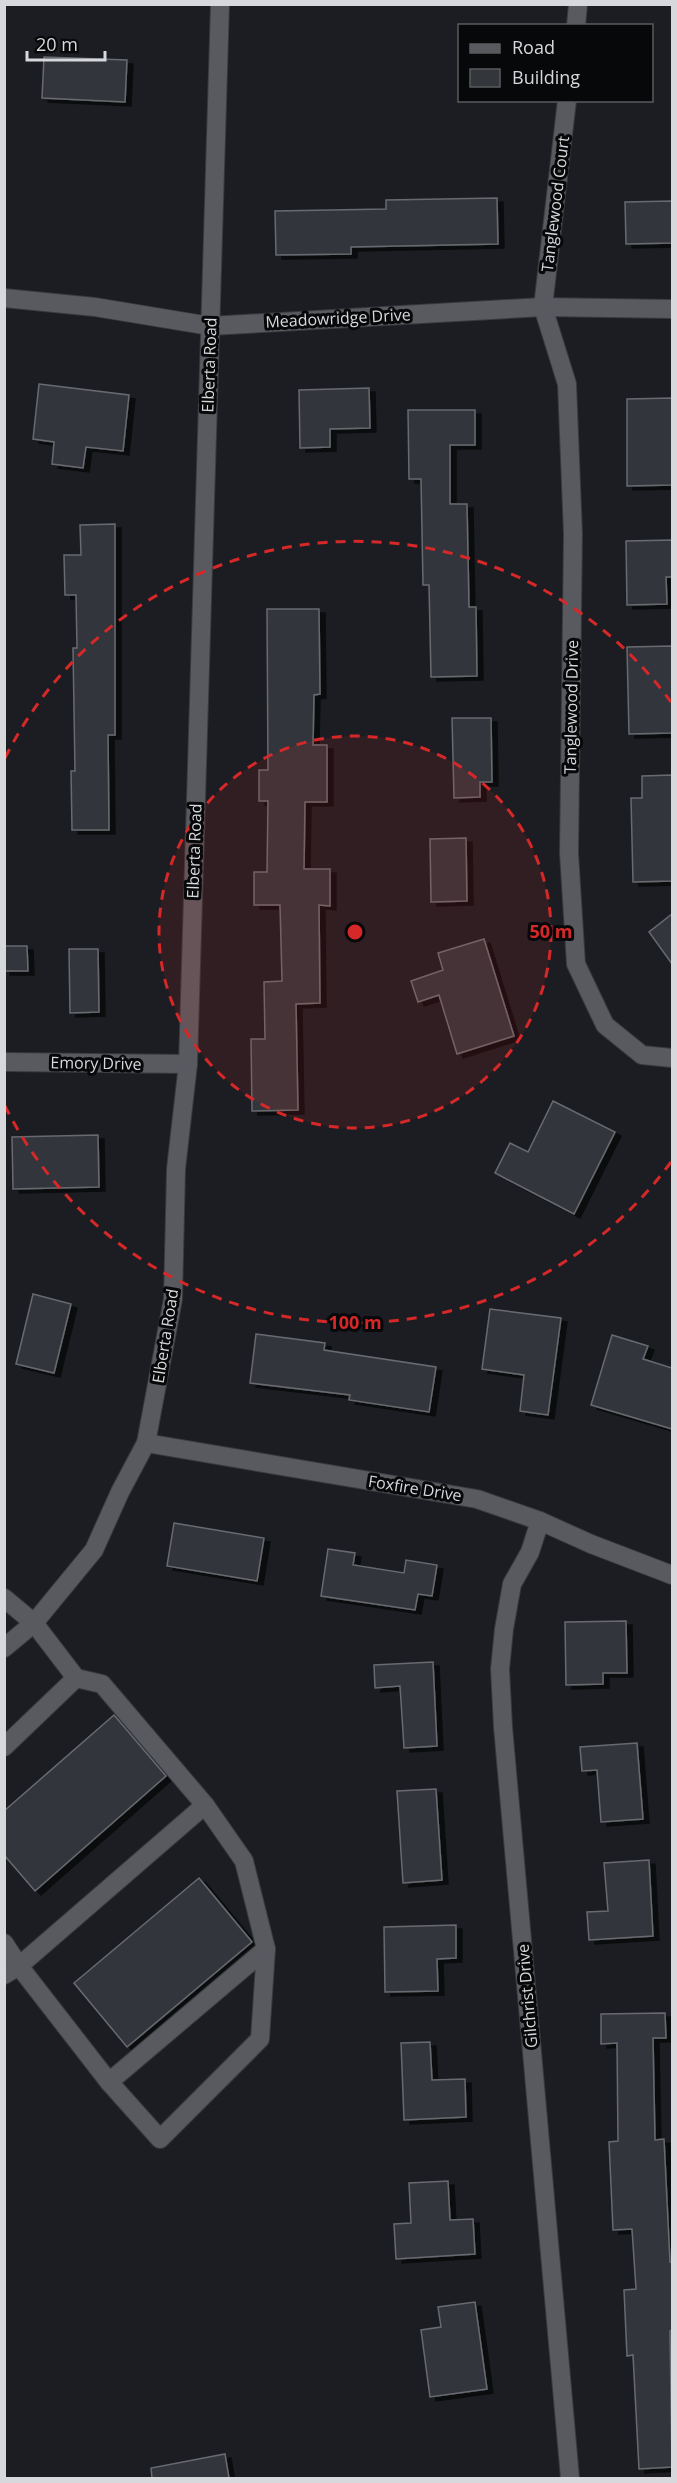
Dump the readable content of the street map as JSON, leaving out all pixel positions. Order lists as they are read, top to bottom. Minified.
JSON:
{"streets":{"street":["Tanglewood Court","Meadowridge Drive","Elberta Road","Tanglewood Drive","Emory Drive","Foxfire Drive","Gilchrist Drive"]},"crossings":[["Tanglewood Court","Meadowridge Drive"],["Tanglewood Court","Tanglewood Drive"],["Meadowridge Drive","Elberta Road"],["Meadowridge Drive","Tanglewood Drive"],["Elberta Road","Emory Drive"],["Elberta Road","Foxfire Drive"],["Foxfire Drive","Gilchrist Drive"]],"legend":["Road","Building"],"scale_bar":"20 m","rings":["50 m","100 m"]}
